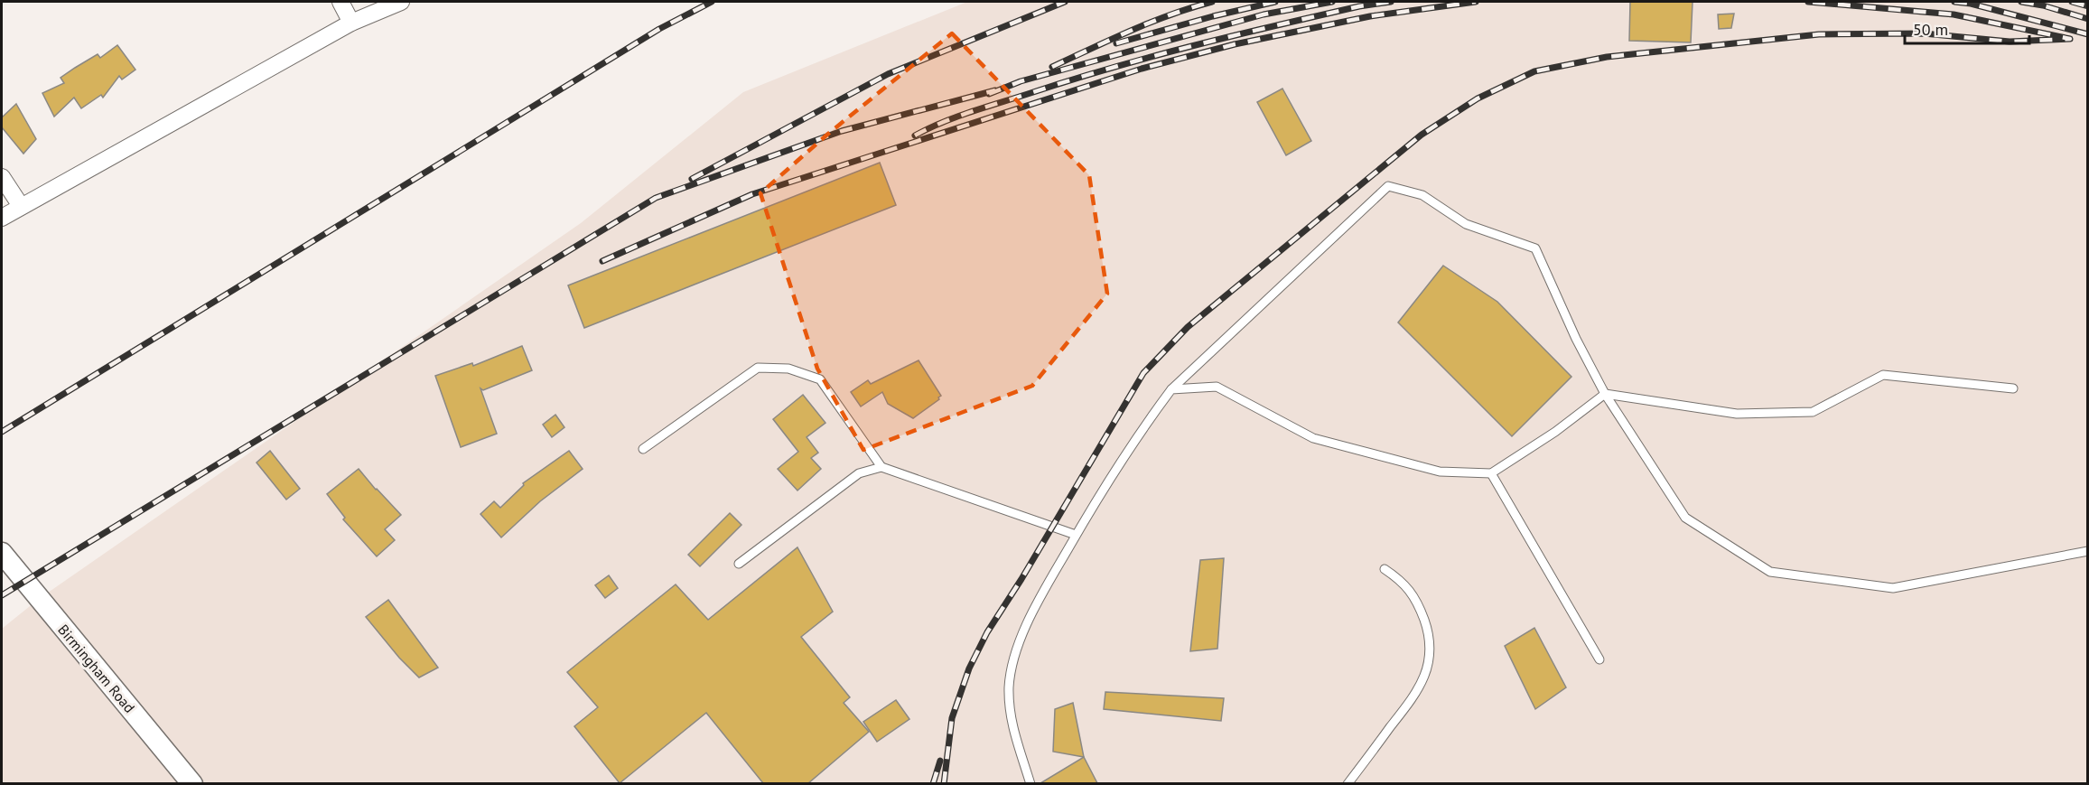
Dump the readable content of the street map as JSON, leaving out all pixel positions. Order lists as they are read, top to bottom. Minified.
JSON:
{"streets":{"street":["Birmingham Road"]},"scale_bar":"50 m"}
